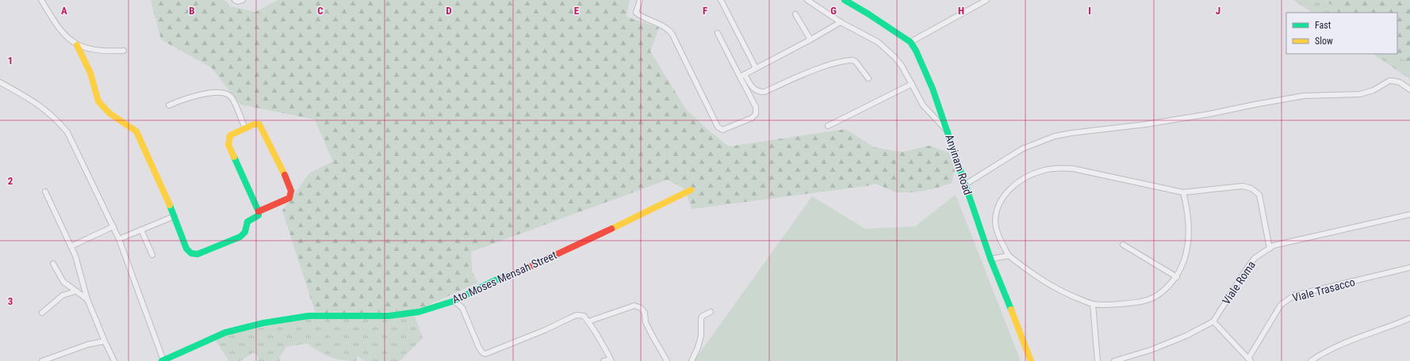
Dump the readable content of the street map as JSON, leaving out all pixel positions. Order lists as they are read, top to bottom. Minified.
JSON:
{"streets":{"street":["Anyinam Road","Ato Moses Mensah Street","Viale Roma","Viale Trasacco"]},"legend":["Fast","Slow"],"grid":{"columns":["A","B","C","D","E","F","G","H","I","J"],"rows":["1","2","3"]}}
